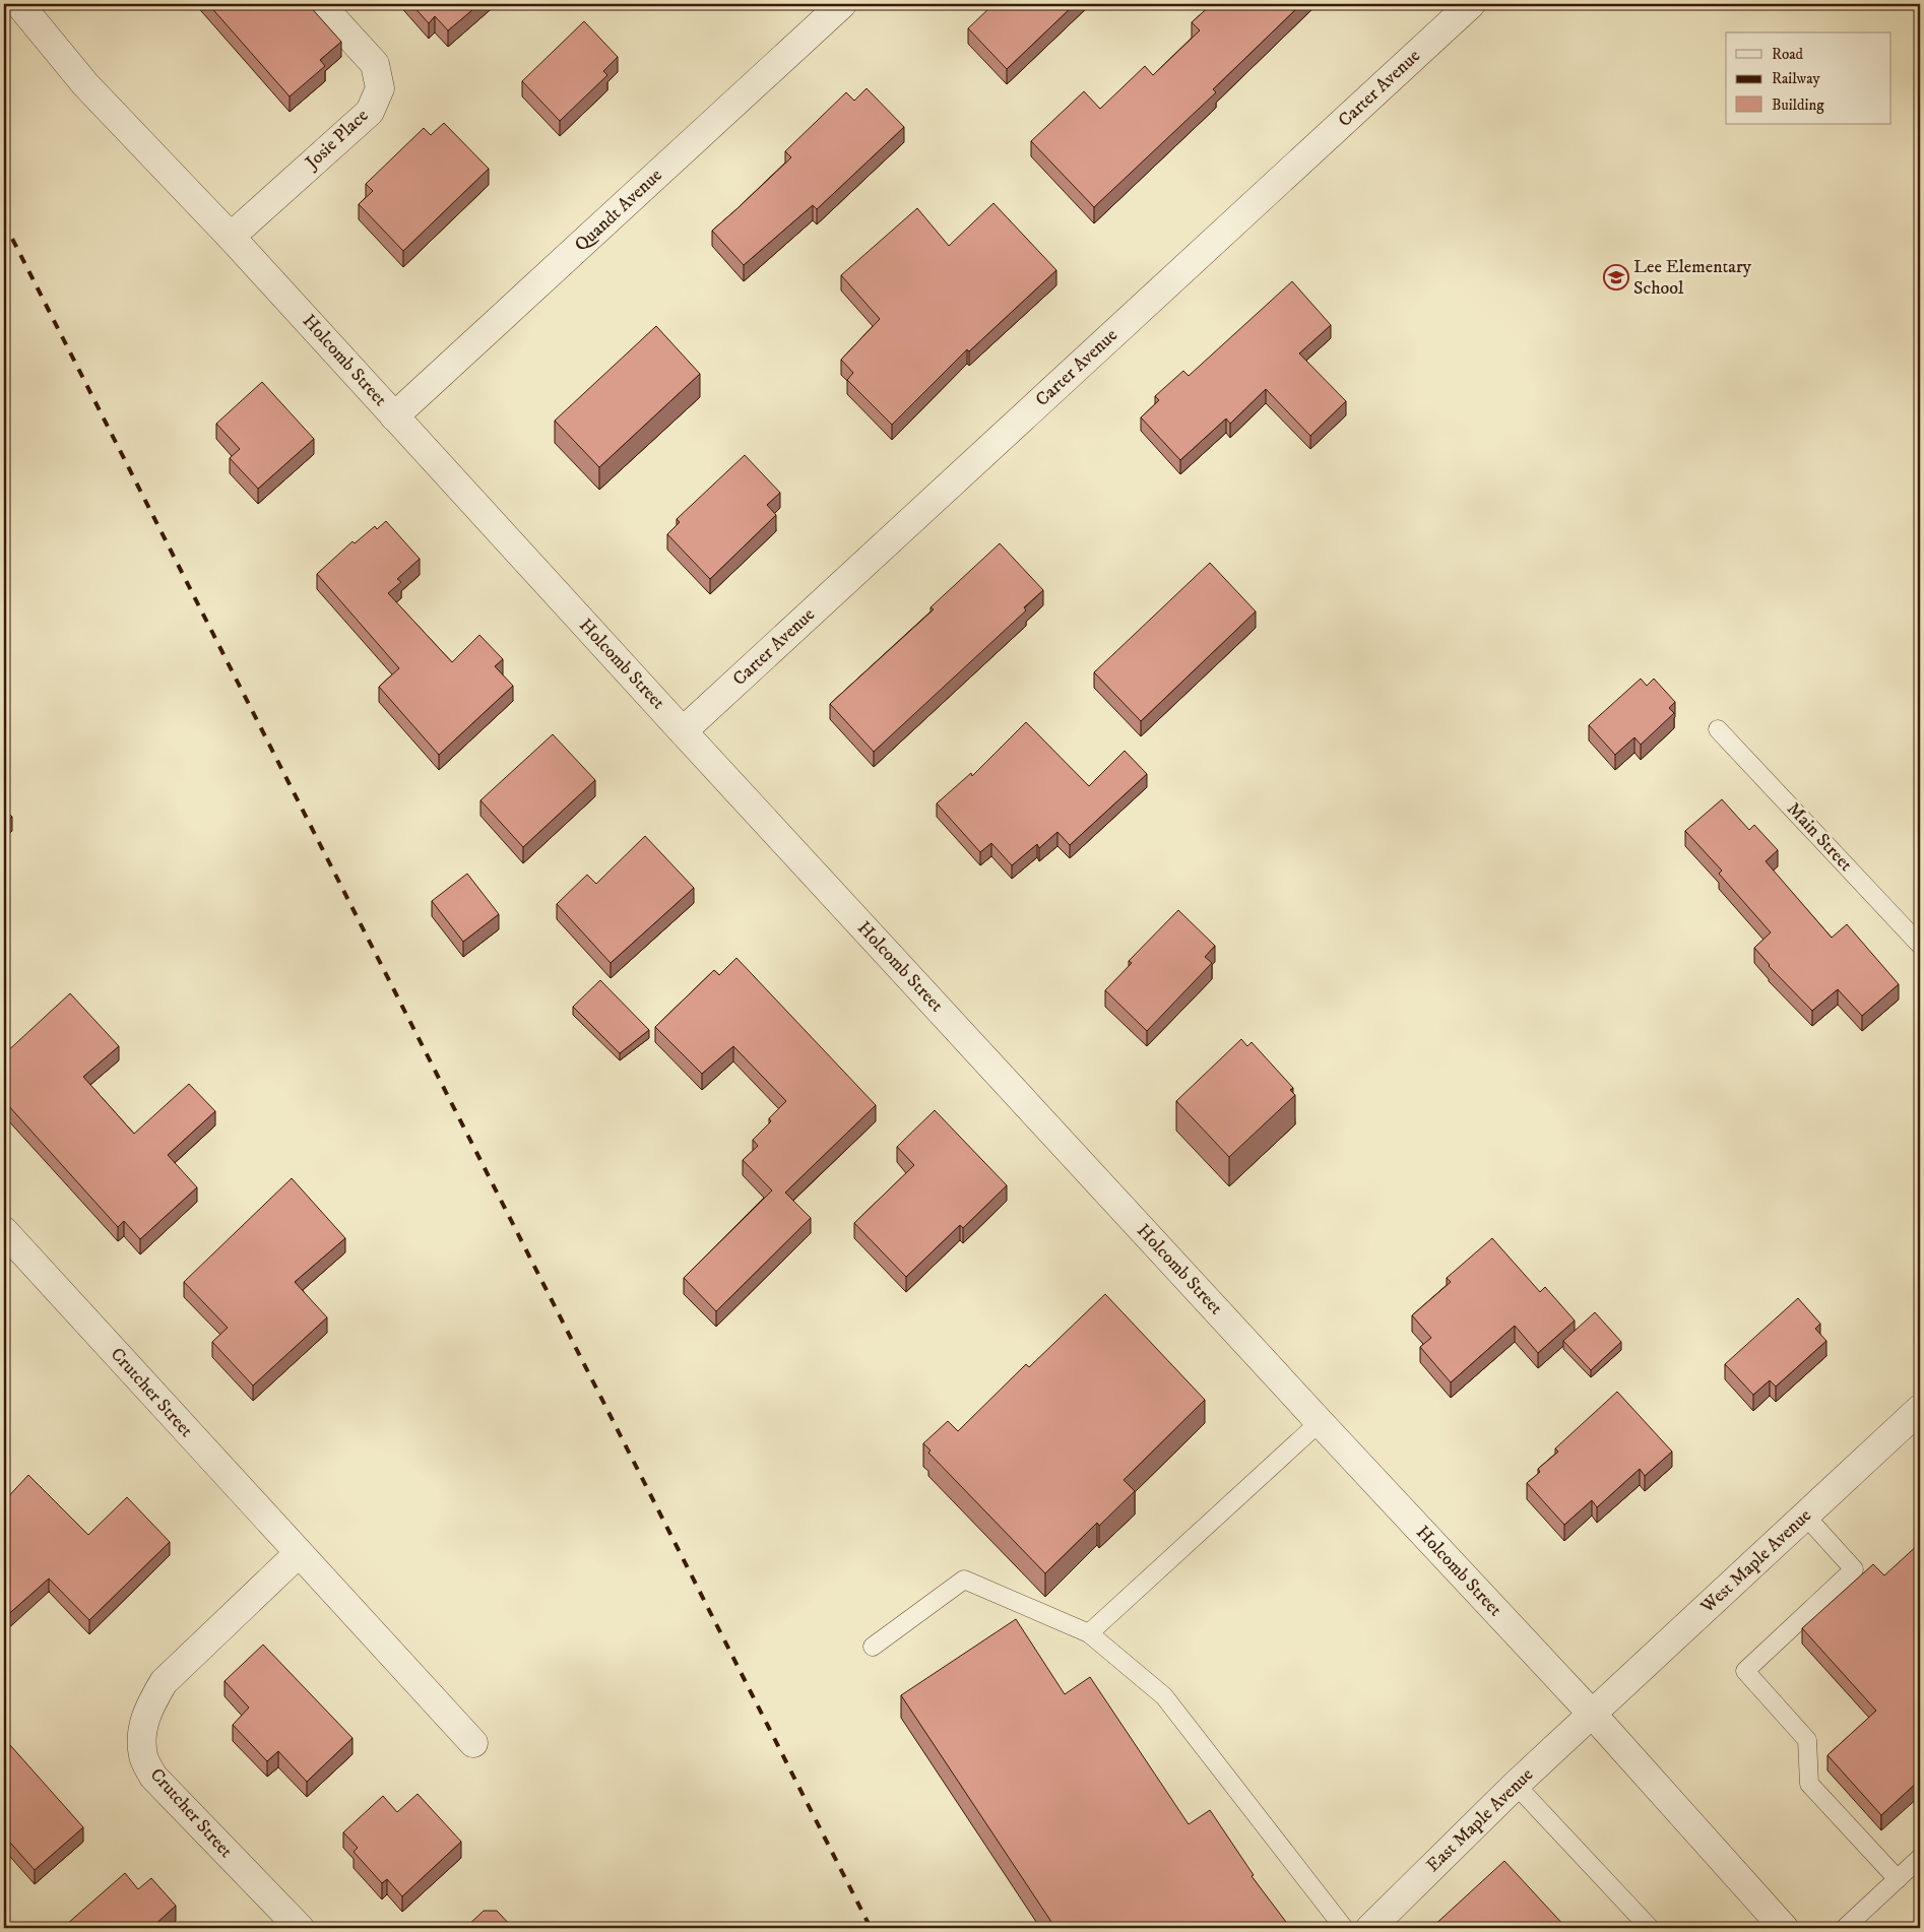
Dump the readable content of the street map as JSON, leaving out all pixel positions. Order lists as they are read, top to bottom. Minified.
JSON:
{"streets":{"street":["Carter Avenue","Josie Place","Quandt Avenue","Holcomb Street","Crutcher Street","West Maple Avenue","East Maple Avenue"],"lane":["Main Street"]},"crossings":[["Carter Avenue","Holcomb Street"],["Josie Place","Holcomb Street"],["Quandt Avenue","Holcomb Street"],["Holcomb Street","West Maple Avenue"],["Holcomb Street","East Maple Avenue"],["West Maple Avenue","East Maple Avenue"]],"places":{"school or university":["Lee Elementary School"]},"legend":["Road","Railway","Building"]}
